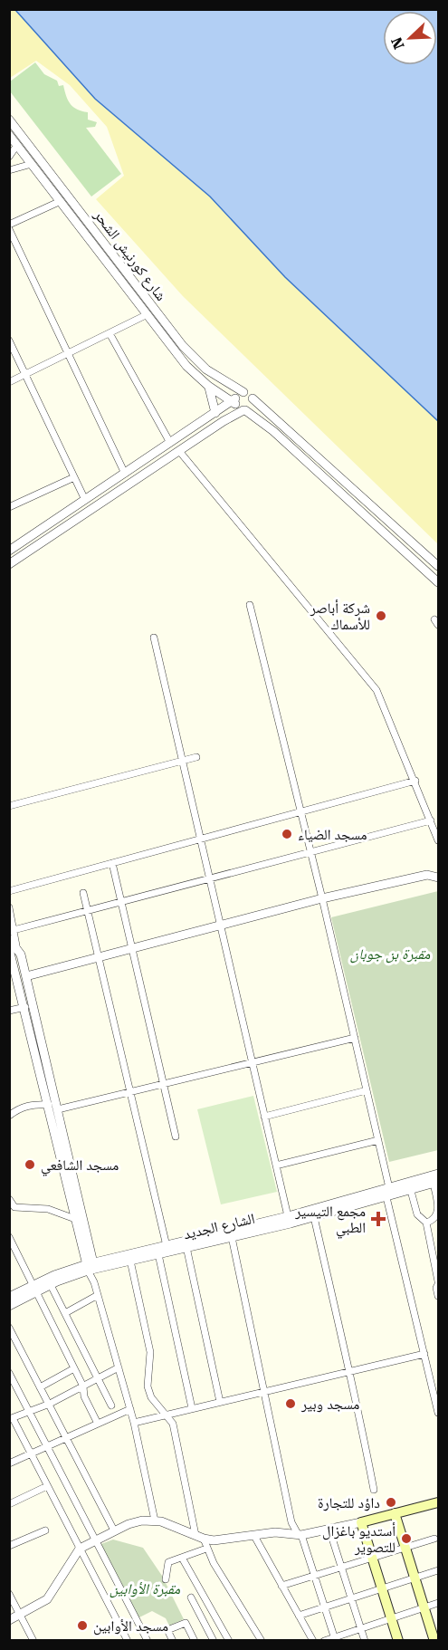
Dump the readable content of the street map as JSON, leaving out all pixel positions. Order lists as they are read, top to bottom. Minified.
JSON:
{"streets":{"street":["شارع كورنيش الشحر","الشارع الجديد"]},"parks":["مقبرة بن جوبان","مقبرة الأوابين"],"places":{"other":["شركة أباصر للأسماك","مسجد الضياء","مسجد الشافعي","مسجد وبير","داؤد للتجارة","أستديو باغزال للتصوير","مسجد الأوابين"],"health":["مجمع التيسير الطبي"]},"north":"bottom left"}
